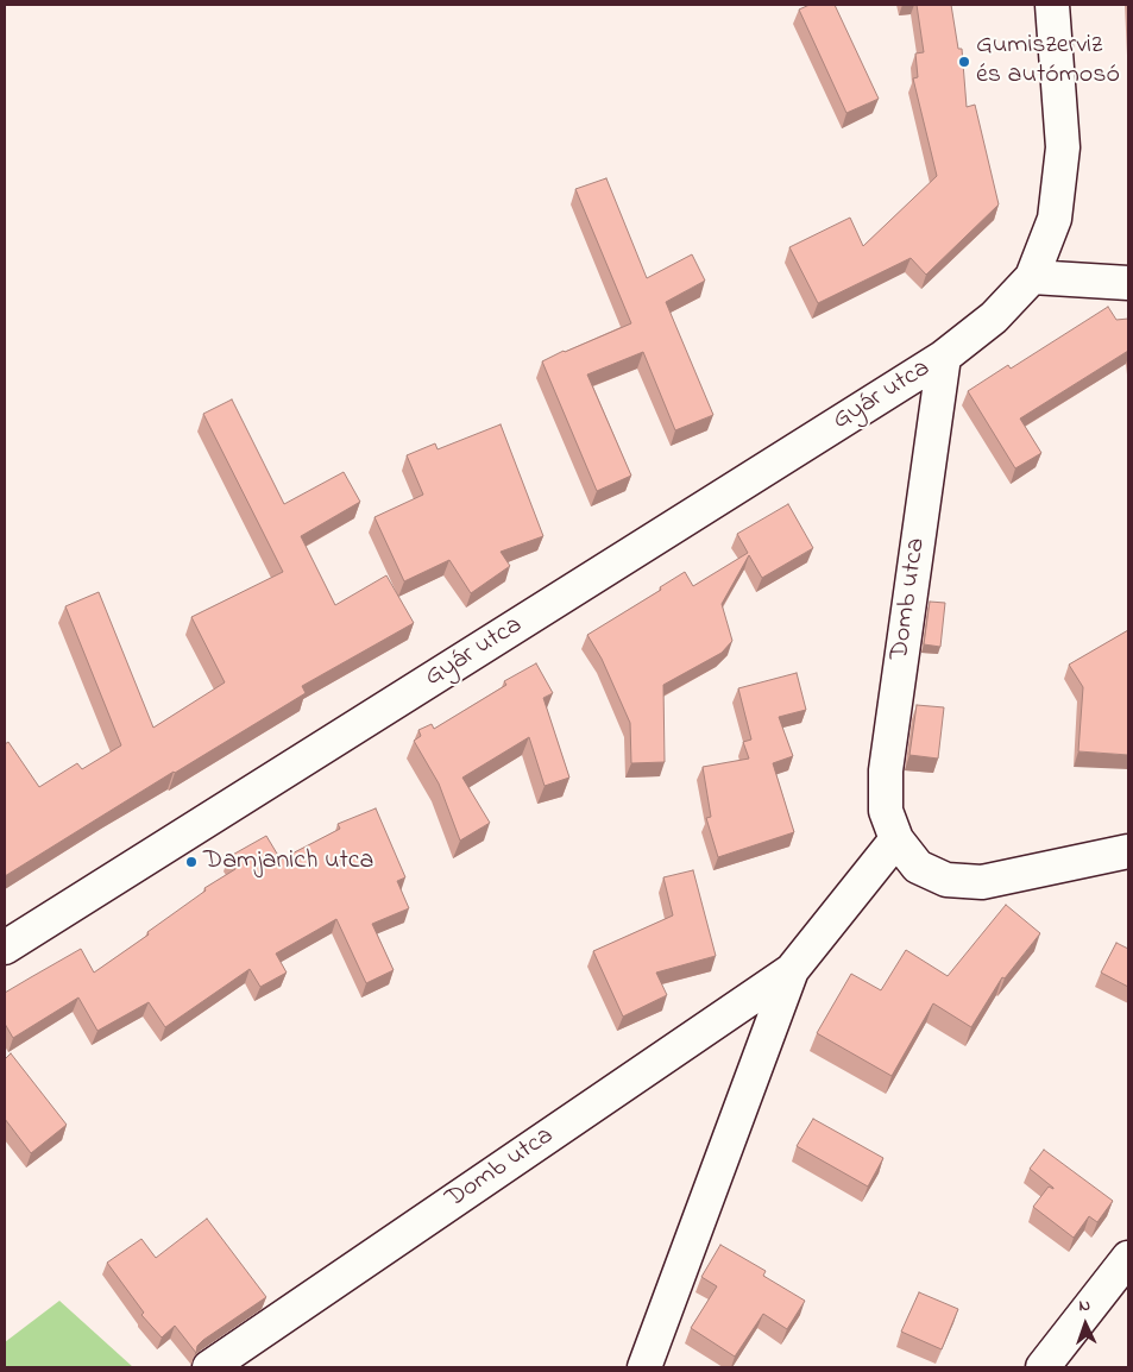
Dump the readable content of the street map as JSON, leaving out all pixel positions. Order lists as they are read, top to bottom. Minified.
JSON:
{"streets":{"street":["Gyár utca","Domb utca"]},"crossings":[["Gyár utca","Domb utca"]],"places":["Gumiszerviz és autómosó","Damjanich utca"],"north":"top"}
